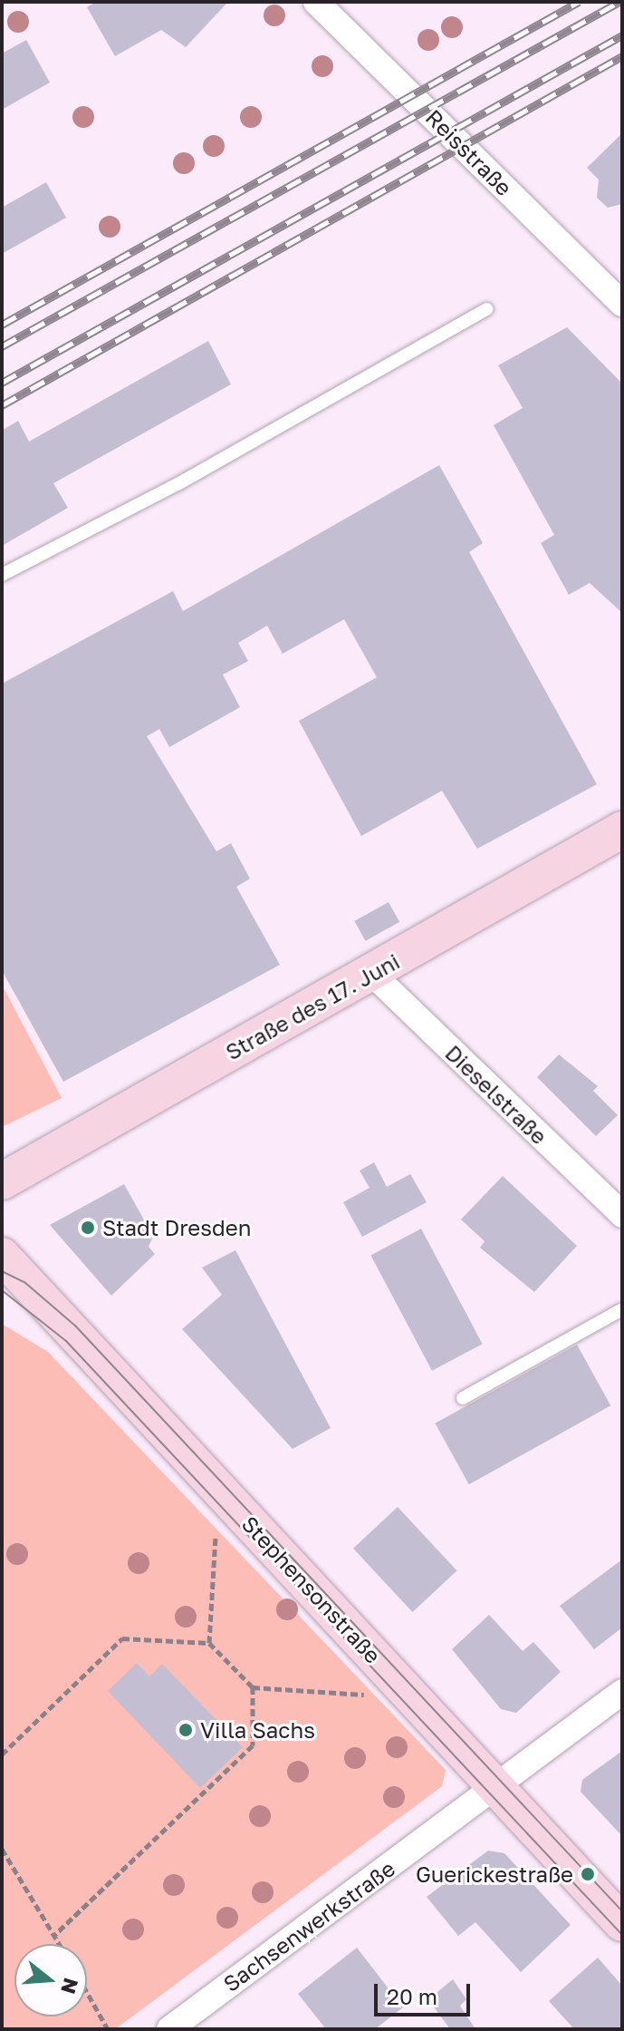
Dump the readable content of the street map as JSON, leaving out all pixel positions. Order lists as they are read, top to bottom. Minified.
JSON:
{"streets":{"street":["Reisstraße","Straße des 17. Juni","Dieselstraße","Stephensonstraße","Sachsenwerkstraße"]},"crossings":[["Straße des 17. Juni","Dieselstraße"],["Stephensonstraße","Sachsenwerkstraße"]],"places":["Stadt Dresden","Villa Sachs","Guerickestraße"],"scale_bar":"20 m","north":"right"}
